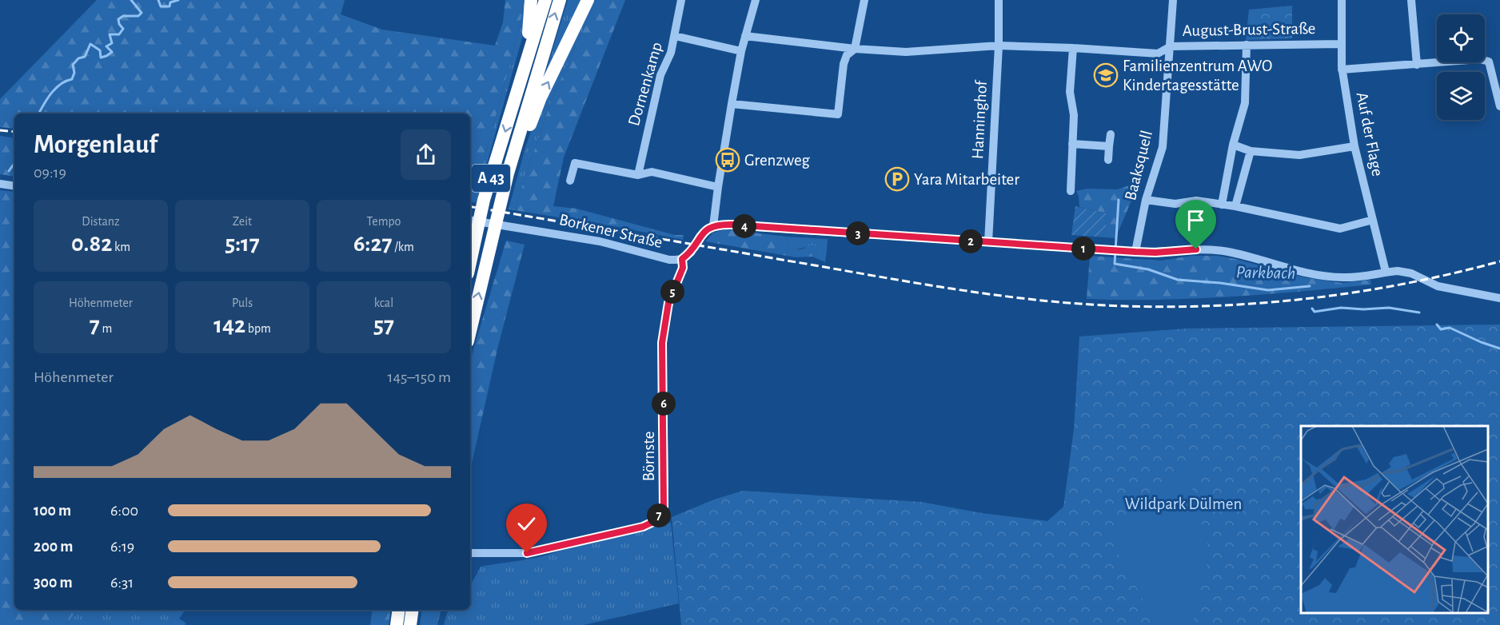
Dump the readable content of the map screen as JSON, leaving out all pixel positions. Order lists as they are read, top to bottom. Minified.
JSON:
{"streets":{"highway":["A 43"],"street":["August-Brust-Straße","Dornenkamp","Hanninghof","Auf der Flage","Baaksquell","Borkener Straße","Börnste"]},"crossings":[["August-Brust-Straße","Hanninghof"],["August-Brust-Straße","Auf der Flage"],["August-Brust-Straße","Baaksquell"],["Borkener Straße","Börnste"]],"water":["Parkbach"],"parks":["Wildpark Dülmen"],"places":{"school or university":["Familienzentrum AWO Kindertagesstätte"],"bus stop":["Grenzweg"],"parking":["Yara Mitarbeiter"]},"page":{"heading":["Morgenlauf","09:19"],"stats":[["Distanz","0.82 km"],["Zeit","5:17"],["Tempo","6:27 /km"],["Höhenmeter","7 m"],["Puls","142 bpm"],["kcal","57"]],"pins":["4","3","2","1","5","6","7"],"chart":["Höhenmeter","145–150 m"],"list":[{"name":"100 m","note":"6:00"},{"name":"200 m","note":"6:19"},{"name":"300 m","note":"6:31"}]}}
